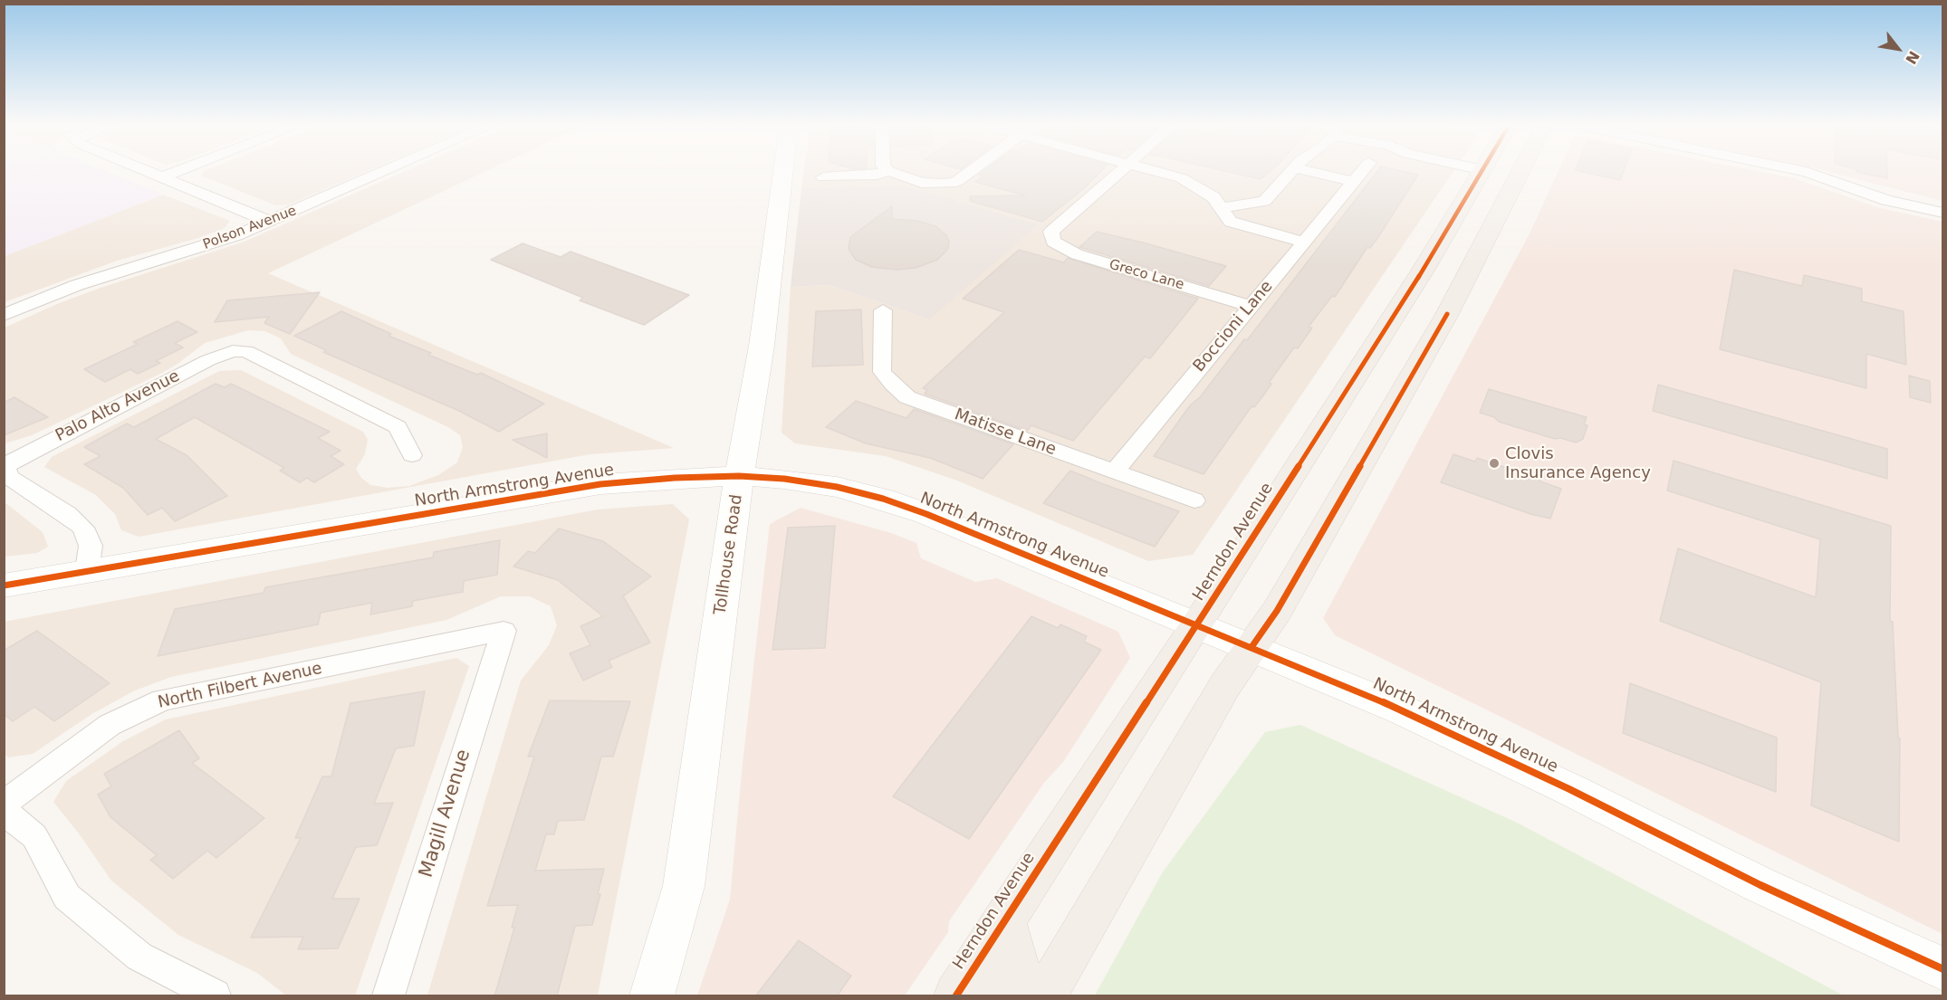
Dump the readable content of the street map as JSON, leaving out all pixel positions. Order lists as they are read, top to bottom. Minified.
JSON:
{"streets":{"main road":["Herndon Avenue"],"street":["Polson Avenue","Greco Lane","Boccioni Lane","Palo Alto Avenue","Matisse Lane","North Armstrong Avenue","Tollhouse Road","North Filbert Avenue","Magill Avenue"]},"crossings":[["Greco Lane","Boccioni Lane"],["Boccioni Lane","Matisse Lane"],["North Armstrong Avenue","Herndon Avenue"],["North Armstrong Avenue","Tollhouse Road"],["North Filbert Avenue","Magill Avenue"]],"places":["Clovis Insurance Agency"],"north":"bottom right"}
